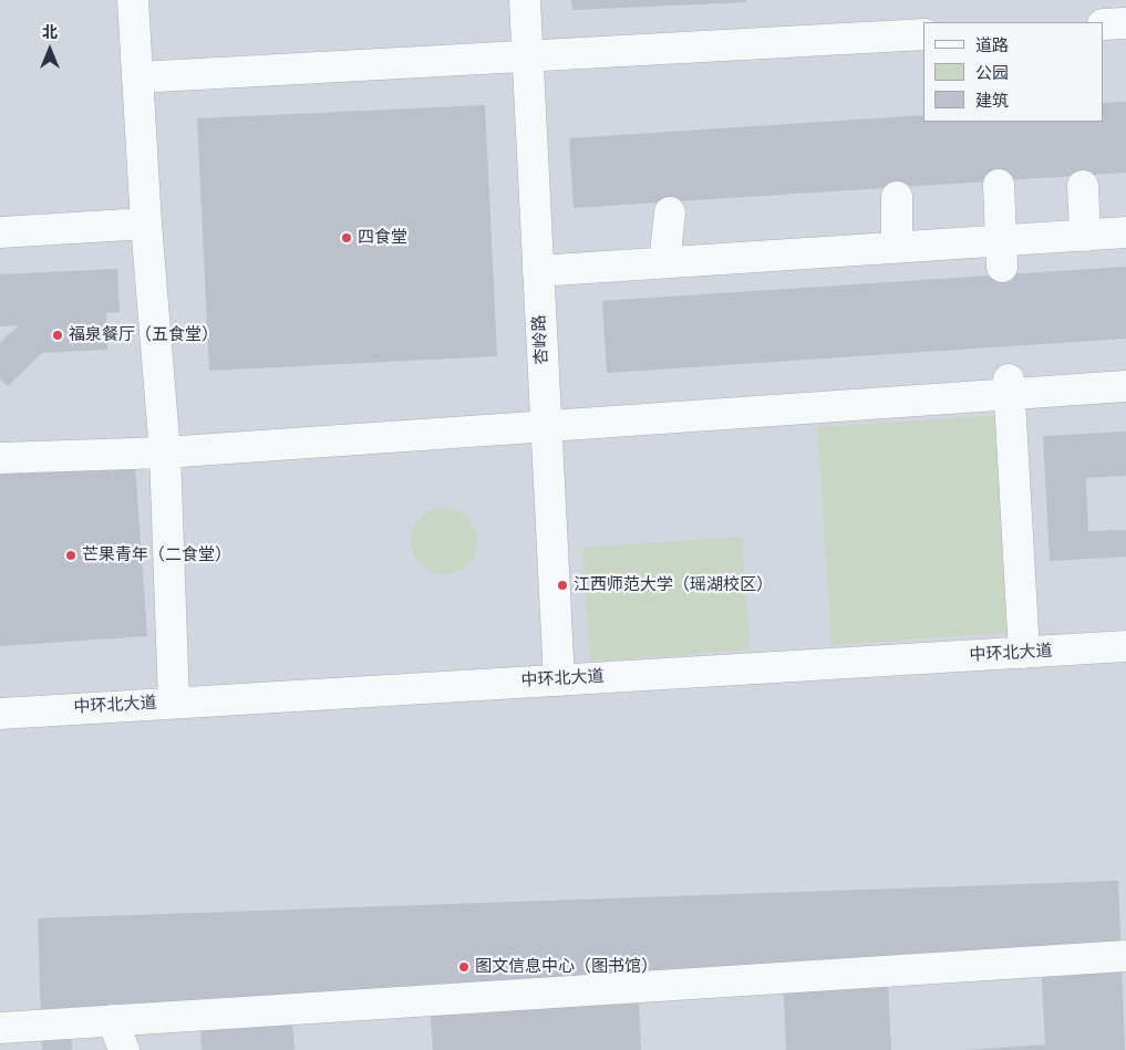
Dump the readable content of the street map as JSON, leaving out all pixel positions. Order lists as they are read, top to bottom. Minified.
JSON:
{"streets":{"street":["杏岭路","中环北大道"]},"crossings":[["杏岭路","中环北大道"]],"places":["四食堂","福泉餐厅（五食堂）","芒果青年（二食堂）","江西师范大学（瑶湖校区）","图文信息中心（图书馆）"],"legend":["道路","公园","建筑"],"north":"top"}
